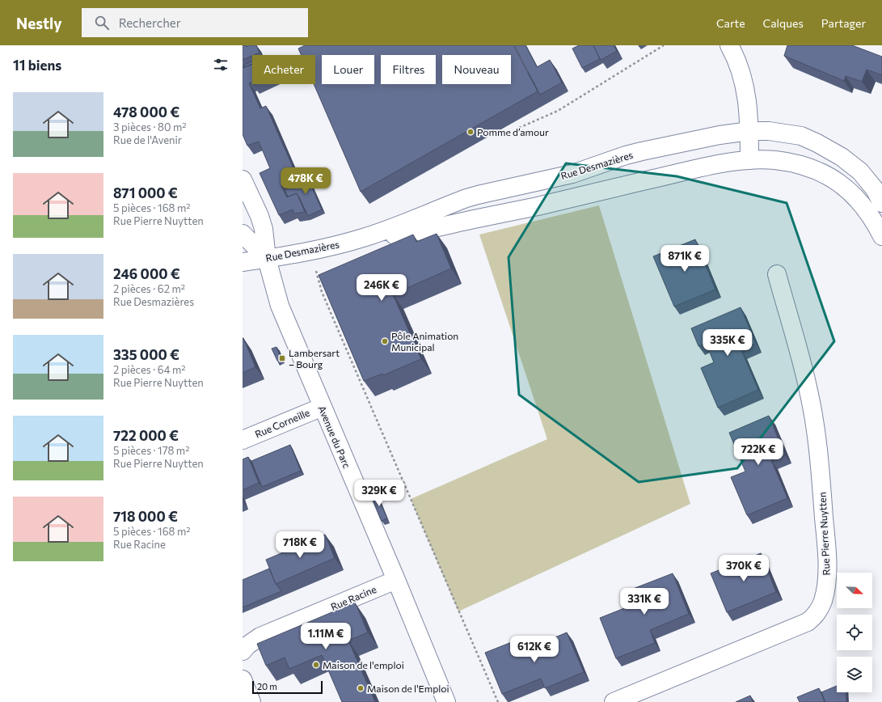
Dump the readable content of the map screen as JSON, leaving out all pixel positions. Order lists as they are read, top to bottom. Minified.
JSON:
{"streets":{"street":["Rue Desmazières","Rue Corneille","Avenue du Parc","Rue Pierre Nuytten","Rue Racine"]},"crossings":[["Rue Desmazières","Avenue du Parc"],["Rue Corneille","Avenue du Parc"],["Avenue du Parc","Rue Racine"]],"places":{"other":["Pomme d’amour","Pôle Animation Municipal","Maison de l'emploi","Maison de l'Emploi"],"transit":["Lambersart – Bourg"]},"scale_bar":"20 m","north":"bottom right","page":{"header":"Nestly","search":"Rechercher","nav":["Carte","Calques","Partager"],"heading":"11 biens","chip":["Acheter","Louer","Filtres","Nouveau"],"list":[{"name":"478 000 €","note":"3 pièces · 80 m² · Rue de l'Avenir"},{"name":"871 000 €","note":"5 pièces · 168 m² · Rue Pierre Nuytten"},{"name":"246 000 €","note":"2 pièces · 62 m² · Rue Desmazières"},{"name":"335 000 €","note":"2 pièces · 64 m² · Rue Pierre Nuytten"},{"name":"722 000 €","note":"5 pièces · 178 m² · Rue Pierre Nuytten"},{"name":"718 000 €","note":"5 pièces · 168 m² · Rue Racine"}],"price":["478K €","871K €","246K €","335K €","722K €","329K €","718K €","370K €","331K €","1.11M €","612K €"],"scale":"20 m"}}
